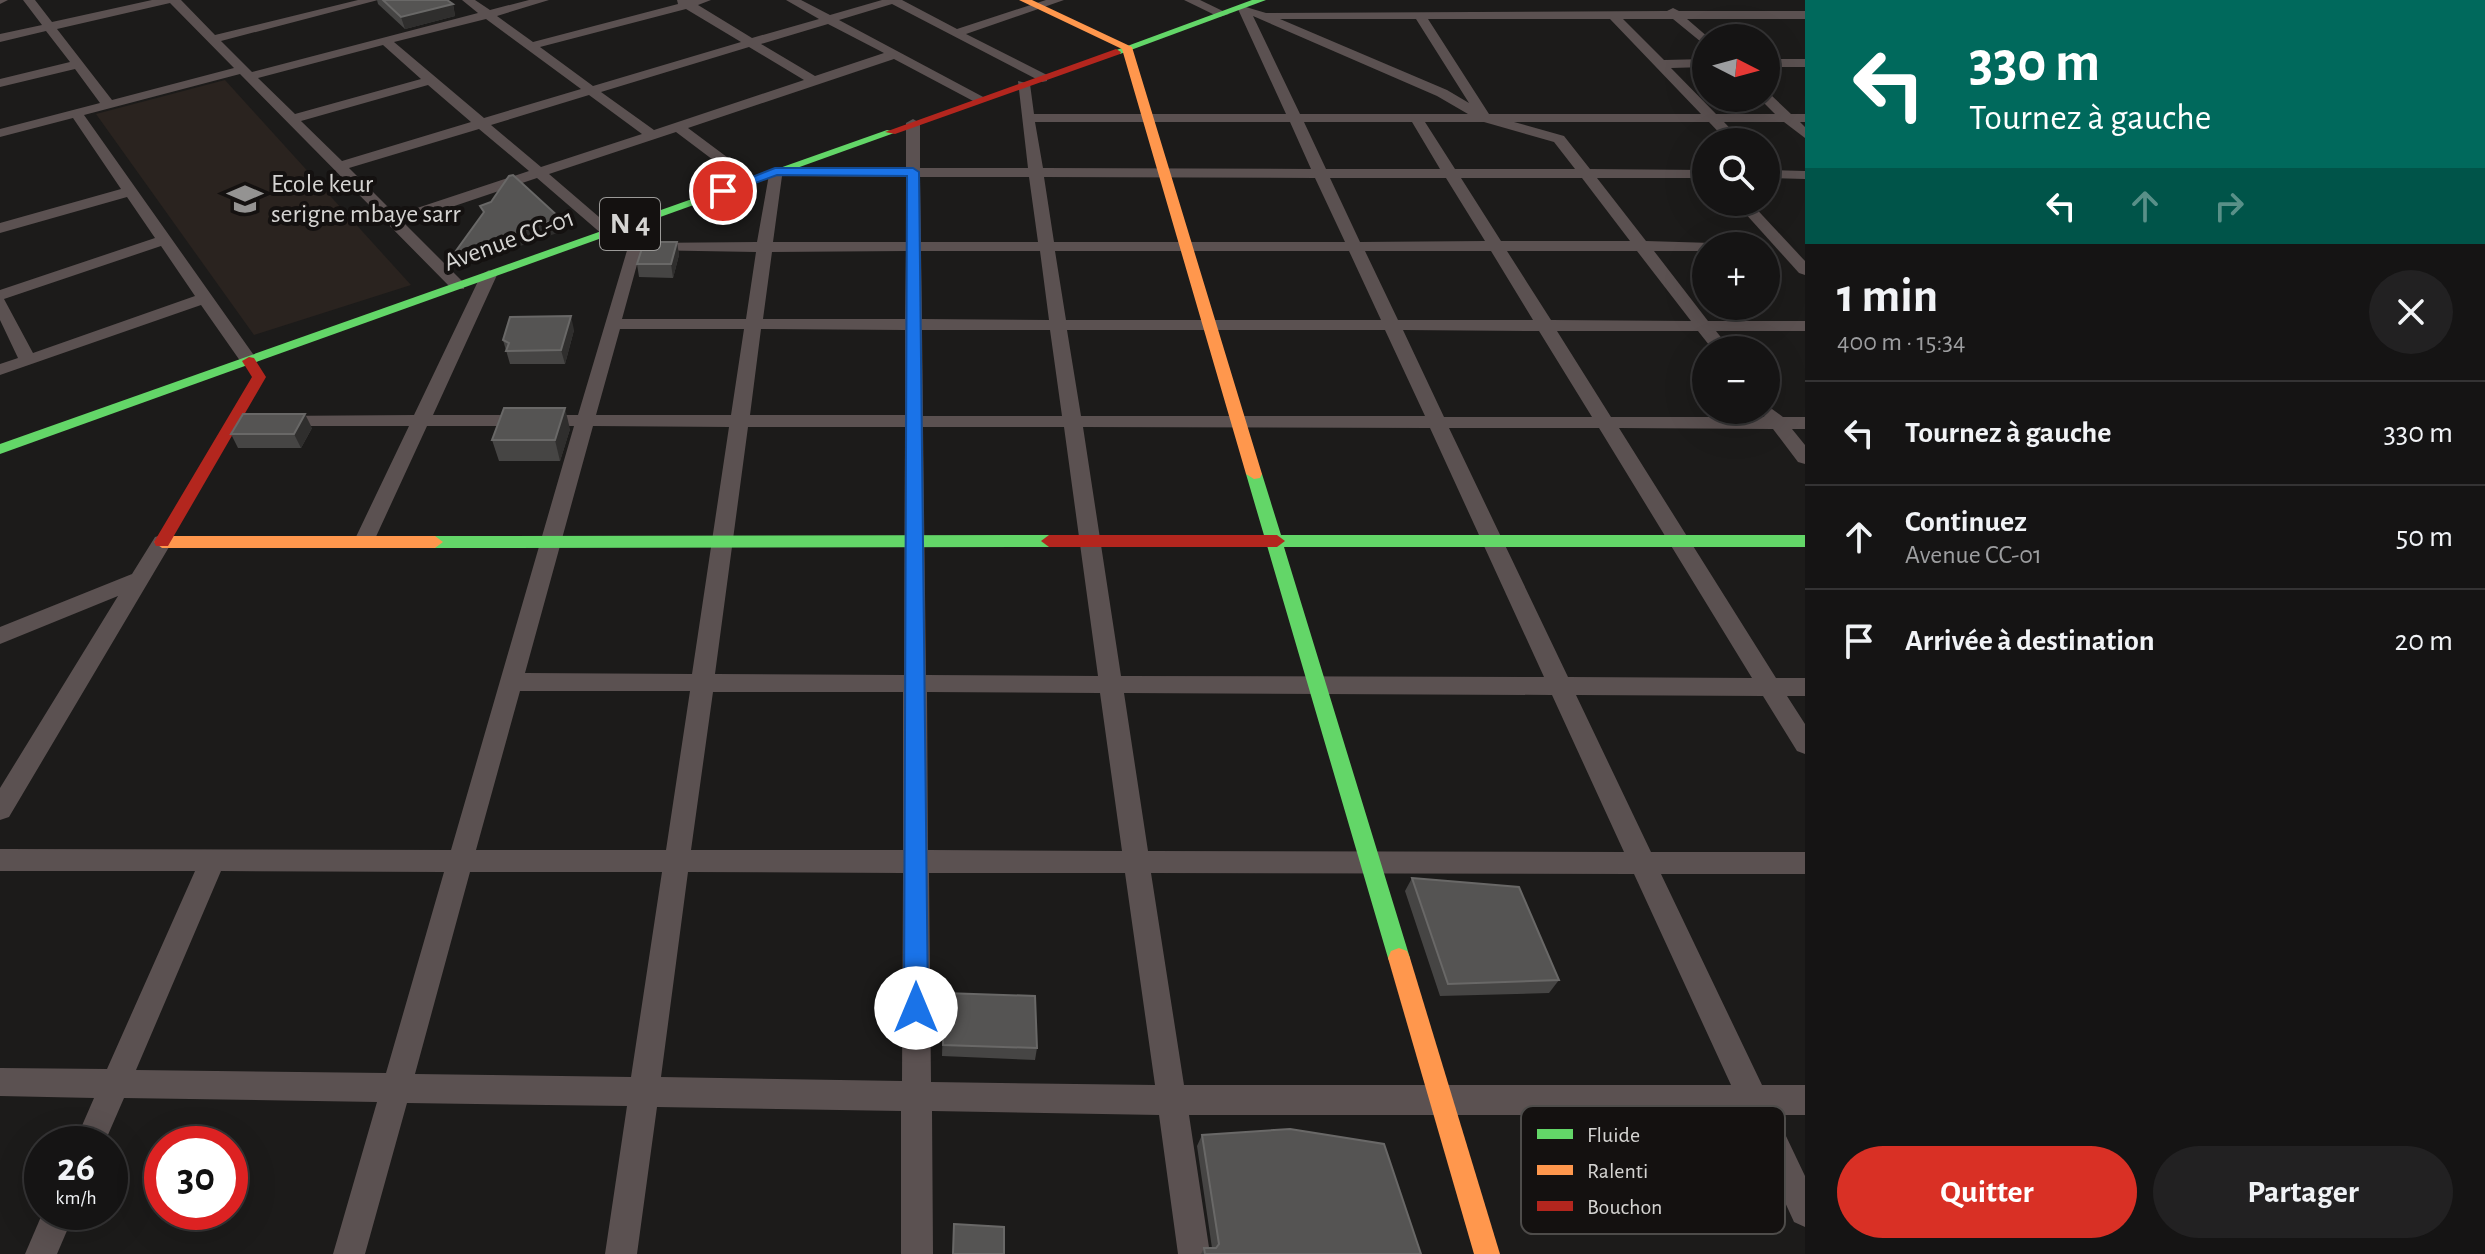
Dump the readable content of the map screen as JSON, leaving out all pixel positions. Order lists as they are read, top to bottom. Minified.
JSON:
{"streets":{"street":["N 4","Avenue CC-01"]},"places":{"school or university":["Ecole keur serigne mbaye sarr"]},"legend":["Fluide","Ralenti","Bouchon"],"north":"right","page":{"turn":["330 m","Tournez à gauche"],"map_buttons":["+","−"],"heading":["1 min","400 m · 15:34"],"list":[{"name":"Tournez à gauche","value":"330 m"},{"name":"Continuez","note":"Avenue CC-01","value":"50 m"},{"name":"Arrivée à destination","value":"20 m"}],"speed":"26 km/h","limit":"30","buttons":["Quitter","Partager"]}}
